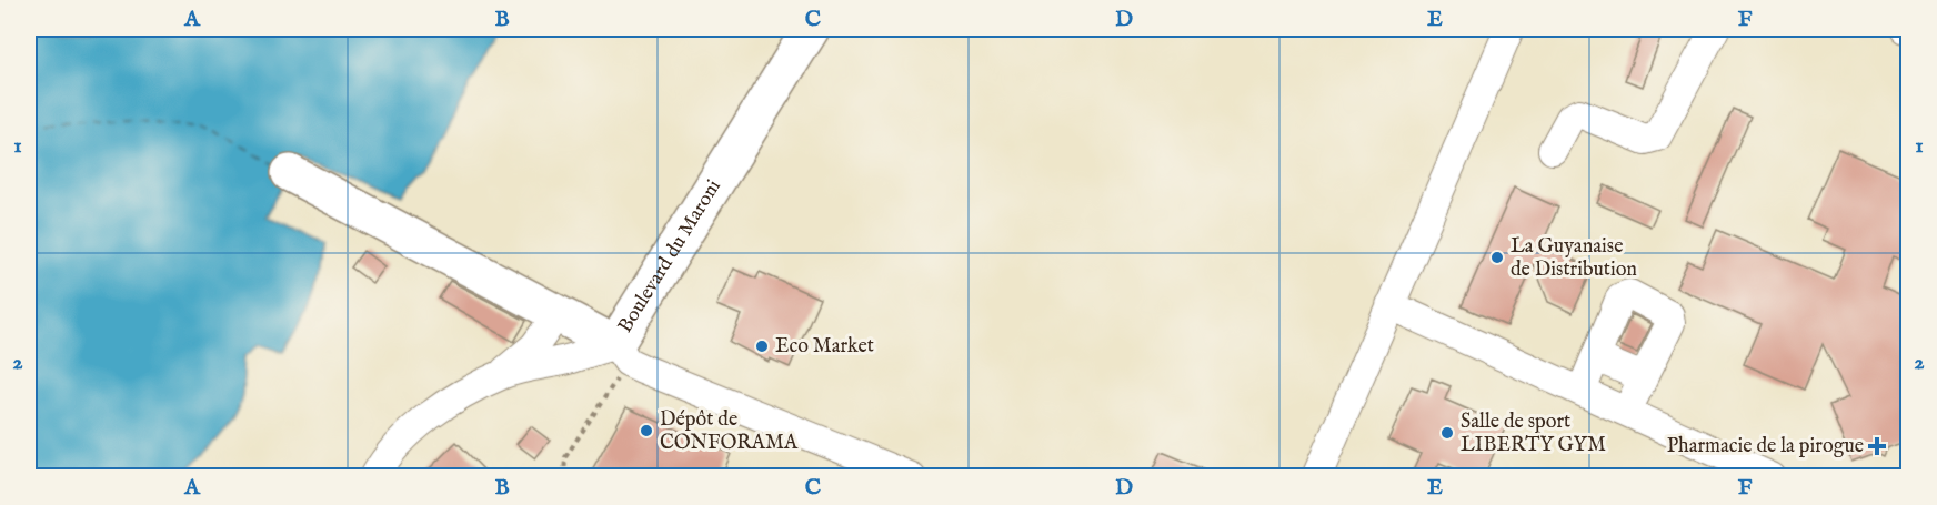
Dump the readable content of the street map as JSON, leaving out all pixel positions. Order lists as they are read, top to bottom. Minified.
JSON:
{"streets":{"main road":["Boulevard du Maroni"]},"places":{"other":["La Guyanaise de Distribution","Eco Market","Dépôt de CONFORAMA","Salle de sport LIBERTY GYM"],"health":["Pharmacie de la pirogue"]},"grid":{"columns":["A","B","C","D","E","F"],"rows":["1","2"]}}
